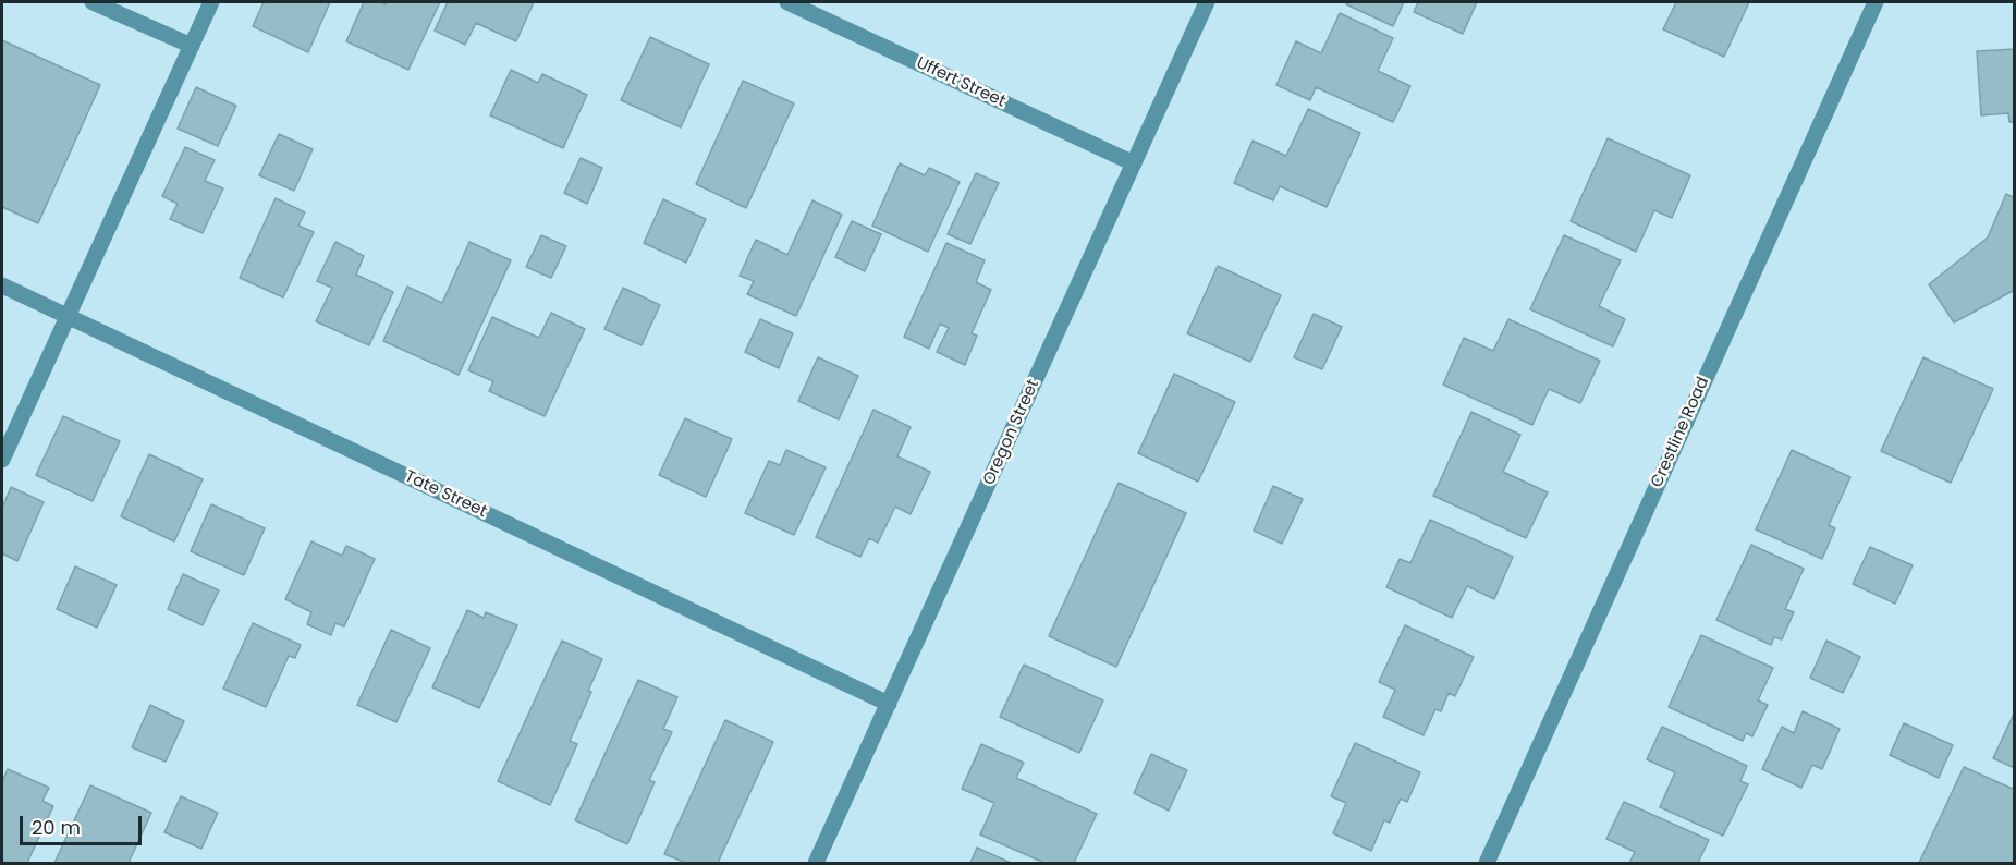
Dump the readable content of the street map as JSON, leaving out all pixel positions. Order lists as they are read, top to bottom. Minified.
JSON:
{"streets":{"street":["Uffert Street","Oregon Street","Crestline Road","Tate Street"]},"crossings":[["Uffert Street","Oregon Street"],["Oregon Street","Tate Street"]],"scale_bar":"20 m"}
